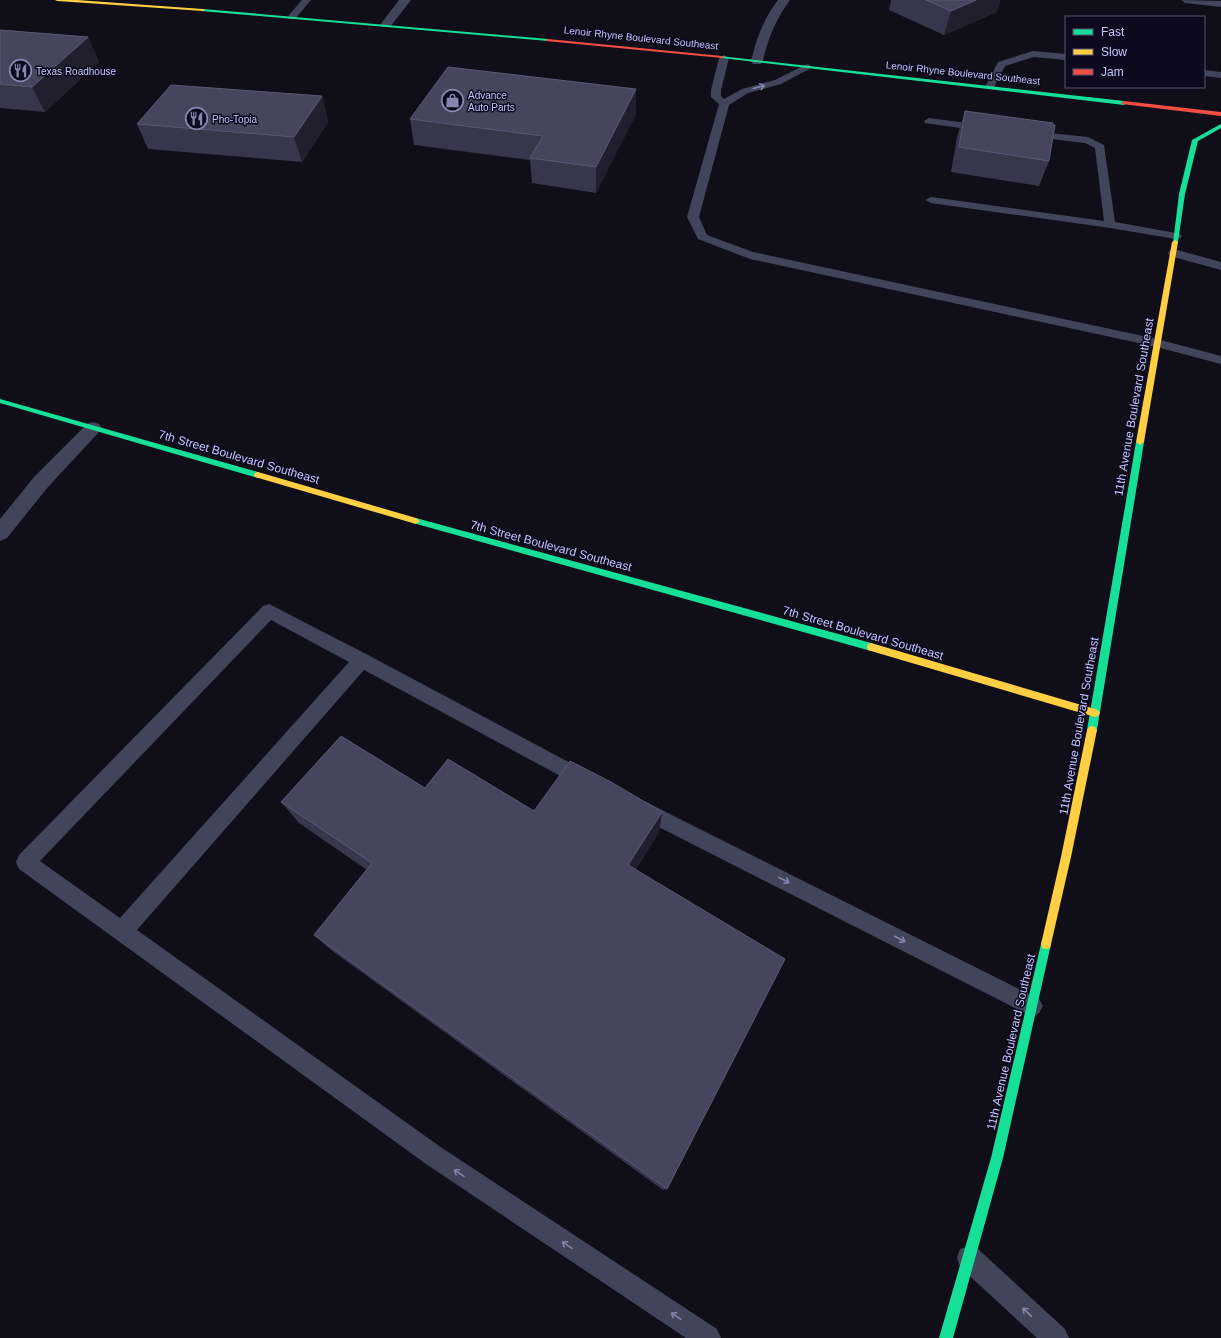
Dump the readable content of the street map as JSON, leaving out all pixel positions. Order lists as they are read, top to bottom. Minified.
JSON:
{"streets":{"street":["Lenoir Rhyne Boulevard Southeast","11th Avenue Boulevard Southeast","7th Street Boulevard Southeast"]},"crossings":[["11th Avenue Boulevard Southeast","7th Street Boulevard Southeast"]],"places":{"restaurant":["Texas Roadhouse","Pho-Topia"],"shop":["Advance Auto Parts"]},"legend":["Fast","Slow","Jam"]}
